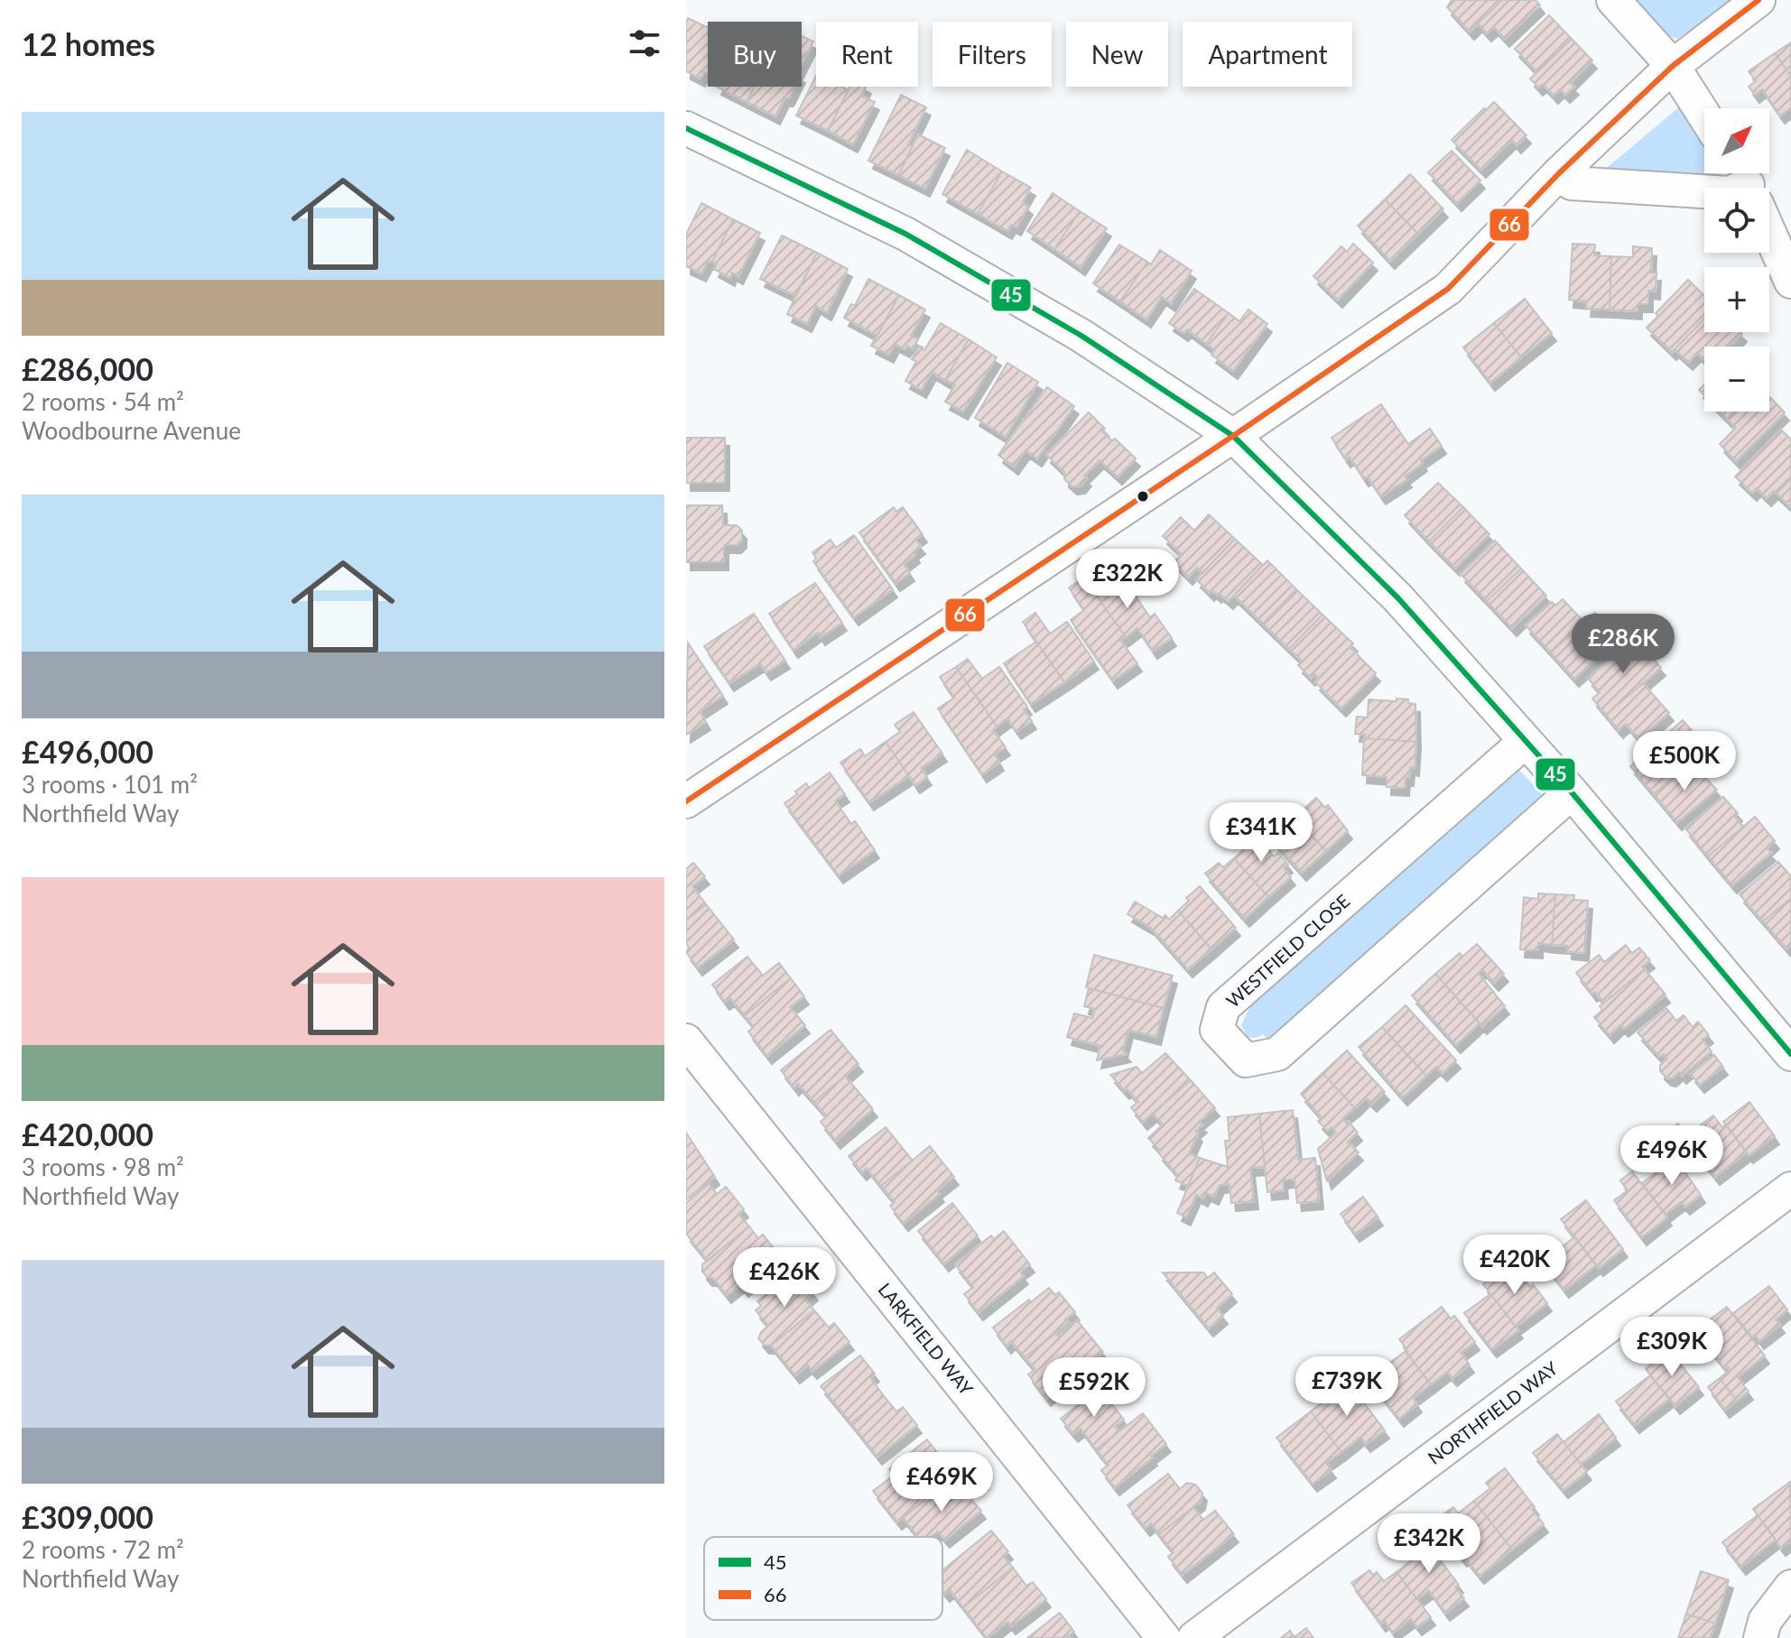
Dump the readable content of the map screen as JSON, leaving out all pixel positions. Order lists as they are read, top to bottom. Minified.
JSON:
{"streets":{"street":["WESTFIELD CLOSE","LARKFIELD WAY","NORTHFIELD WAY"]},"lines":["transit line 66","transit line 45"],"legend":["45","66"],"north":"top right","page":{"heading":"12 homes","chip":["Buy","Rent","Filters","New","Apartment"],"list":[{"name":"£286,000","note":"2 rooms · 54 m² · Woodbourne Avenue"},{"name":"£496,000","note":"3 rooms · 101 m² · Northfield Way"},{"name":"£420,000","note":"3 rooms · 98 m² · Northfield Way"},{"name":"£309,000","note":"2 rooms · 72 m² · Northfield Way"}],"map_buttons":["+","−"],"price":["£322K","£286K","£500K","£341K","£496K","£420K","£426K","£309K","£739K","£592K","£469K","£342K"]}}
